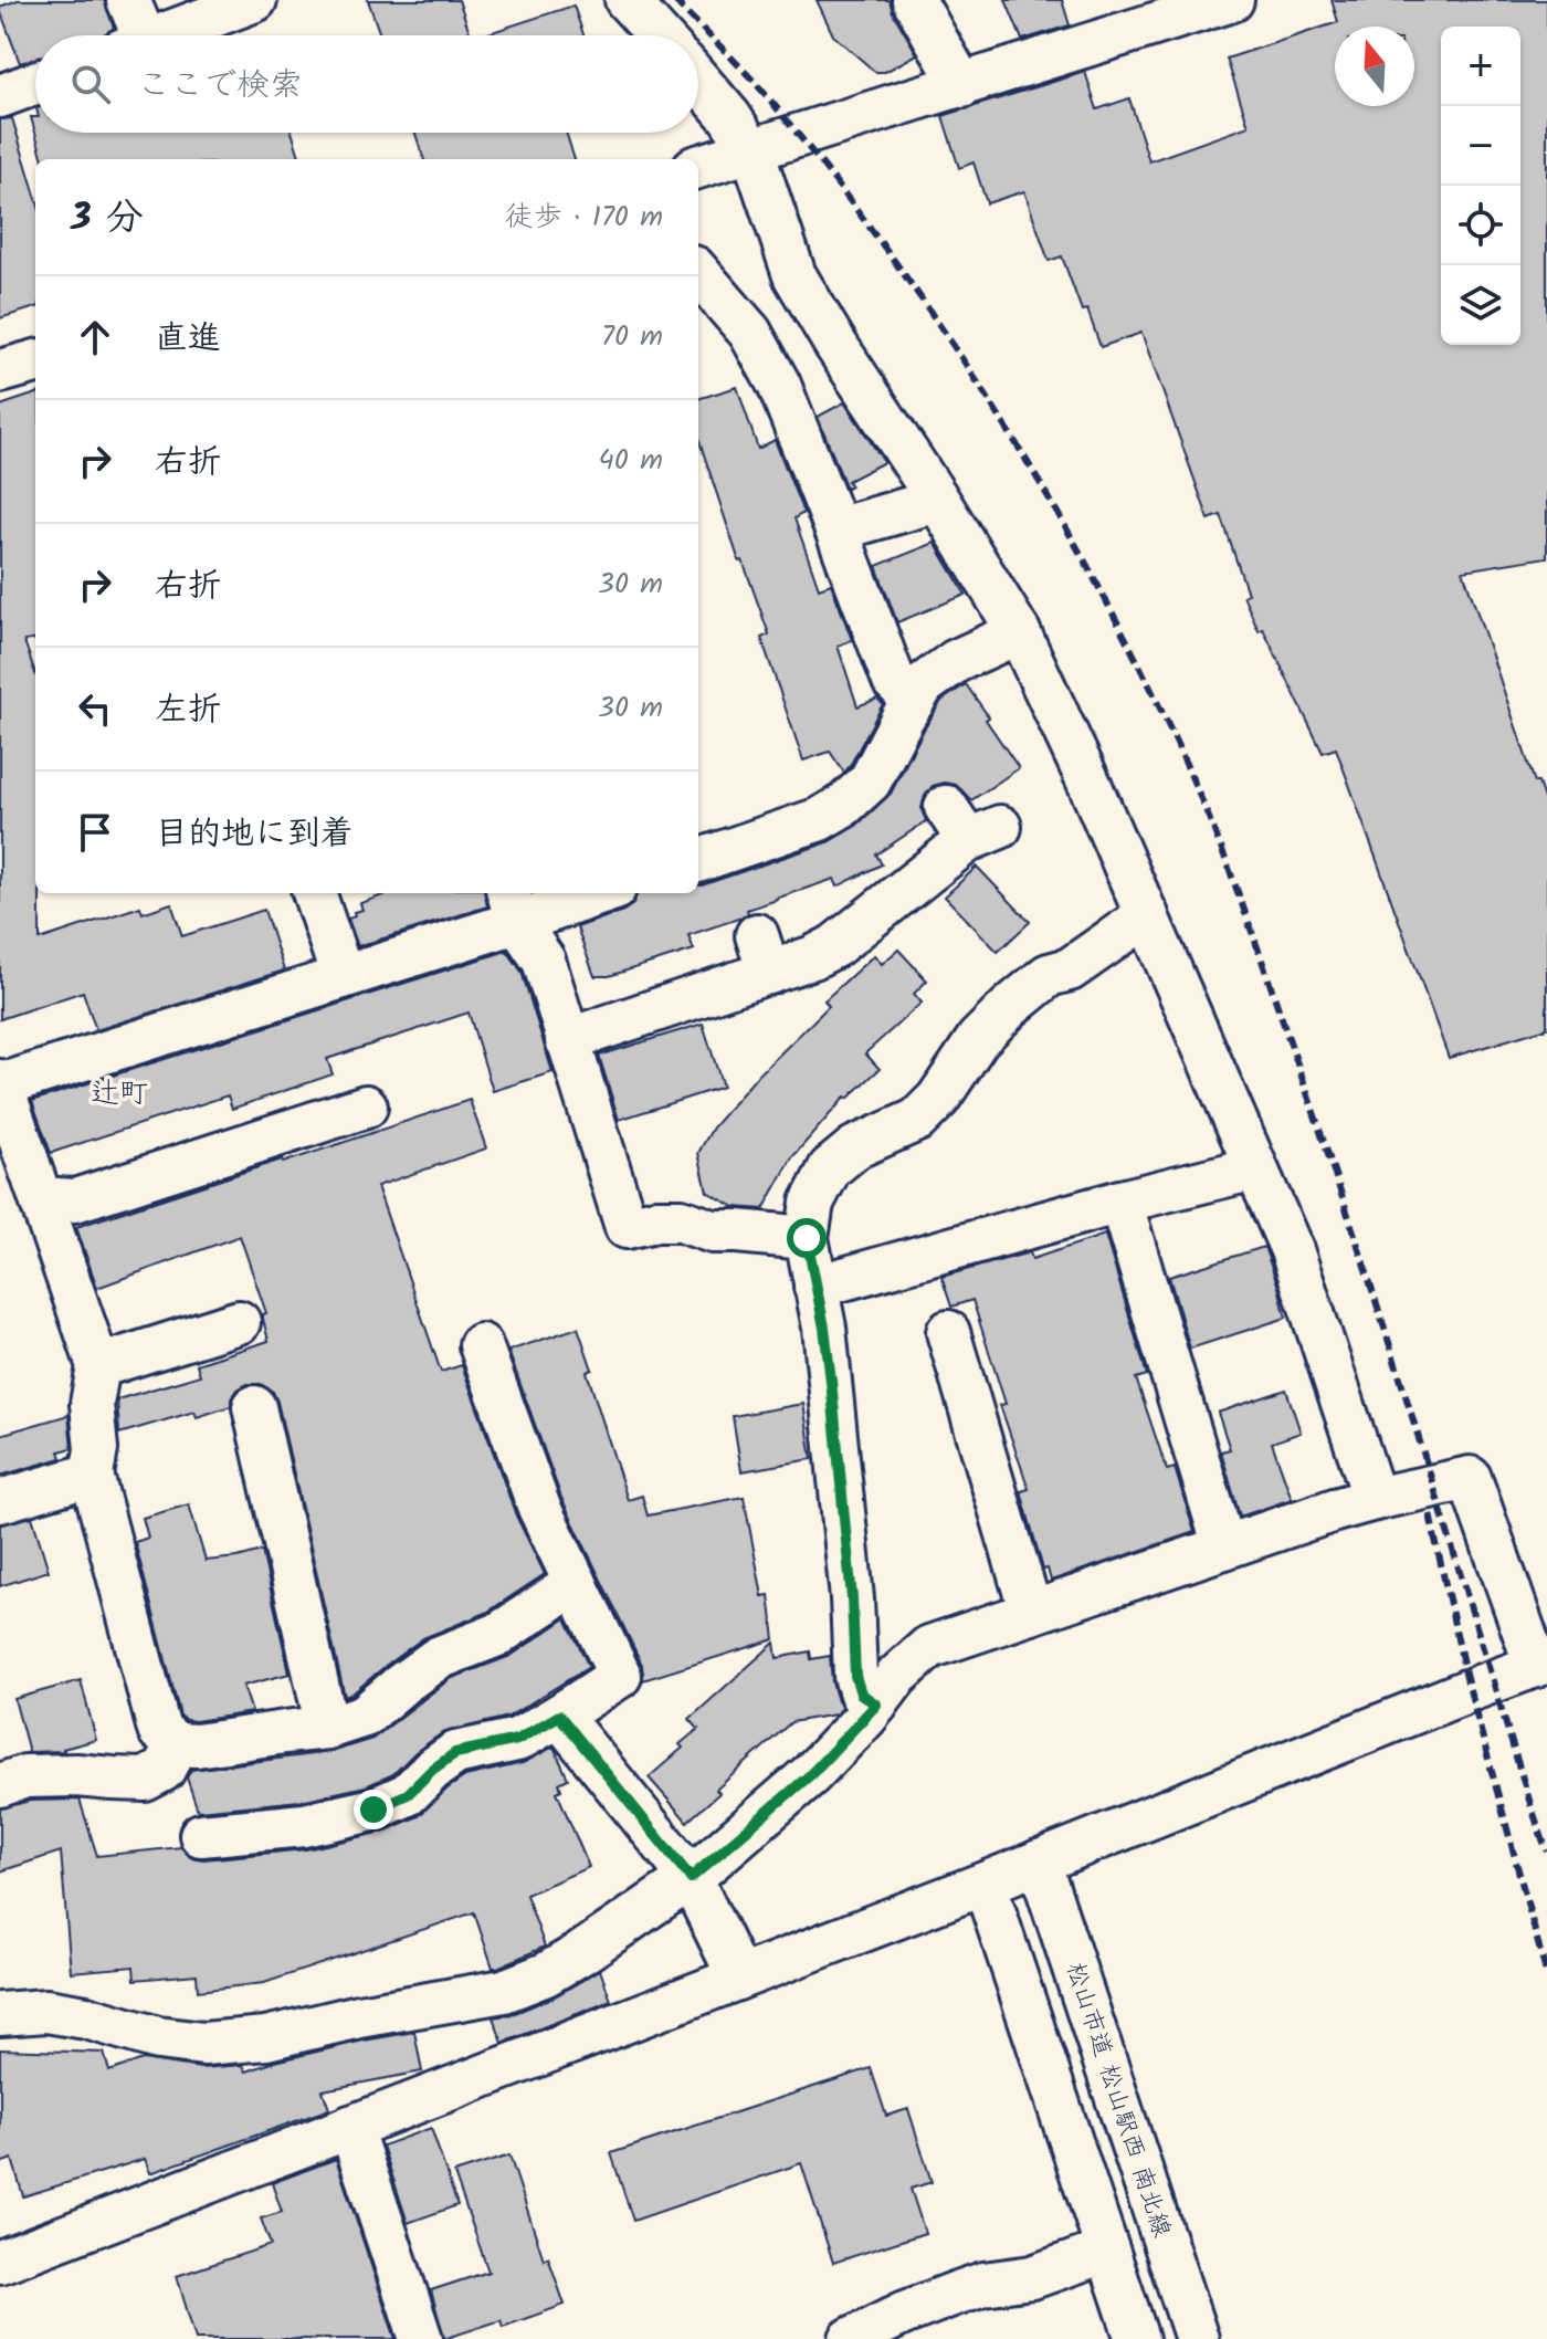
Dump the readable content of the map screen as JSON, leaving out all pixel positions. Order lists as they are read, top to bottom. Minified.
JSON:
{"streets":{"street":["松山市道 松山駅西 南北線"]},"districts":["辻町"],"north":"top","page":{"map_buttons":["+","−"],"search":"ここで検索","heading":["3 分","徒歩 · 170 m"],"list":[["直進","70 m"],["右折","40 m"],["右折","30 m"],["左折","30 m"],"目的地に到着"]}}
